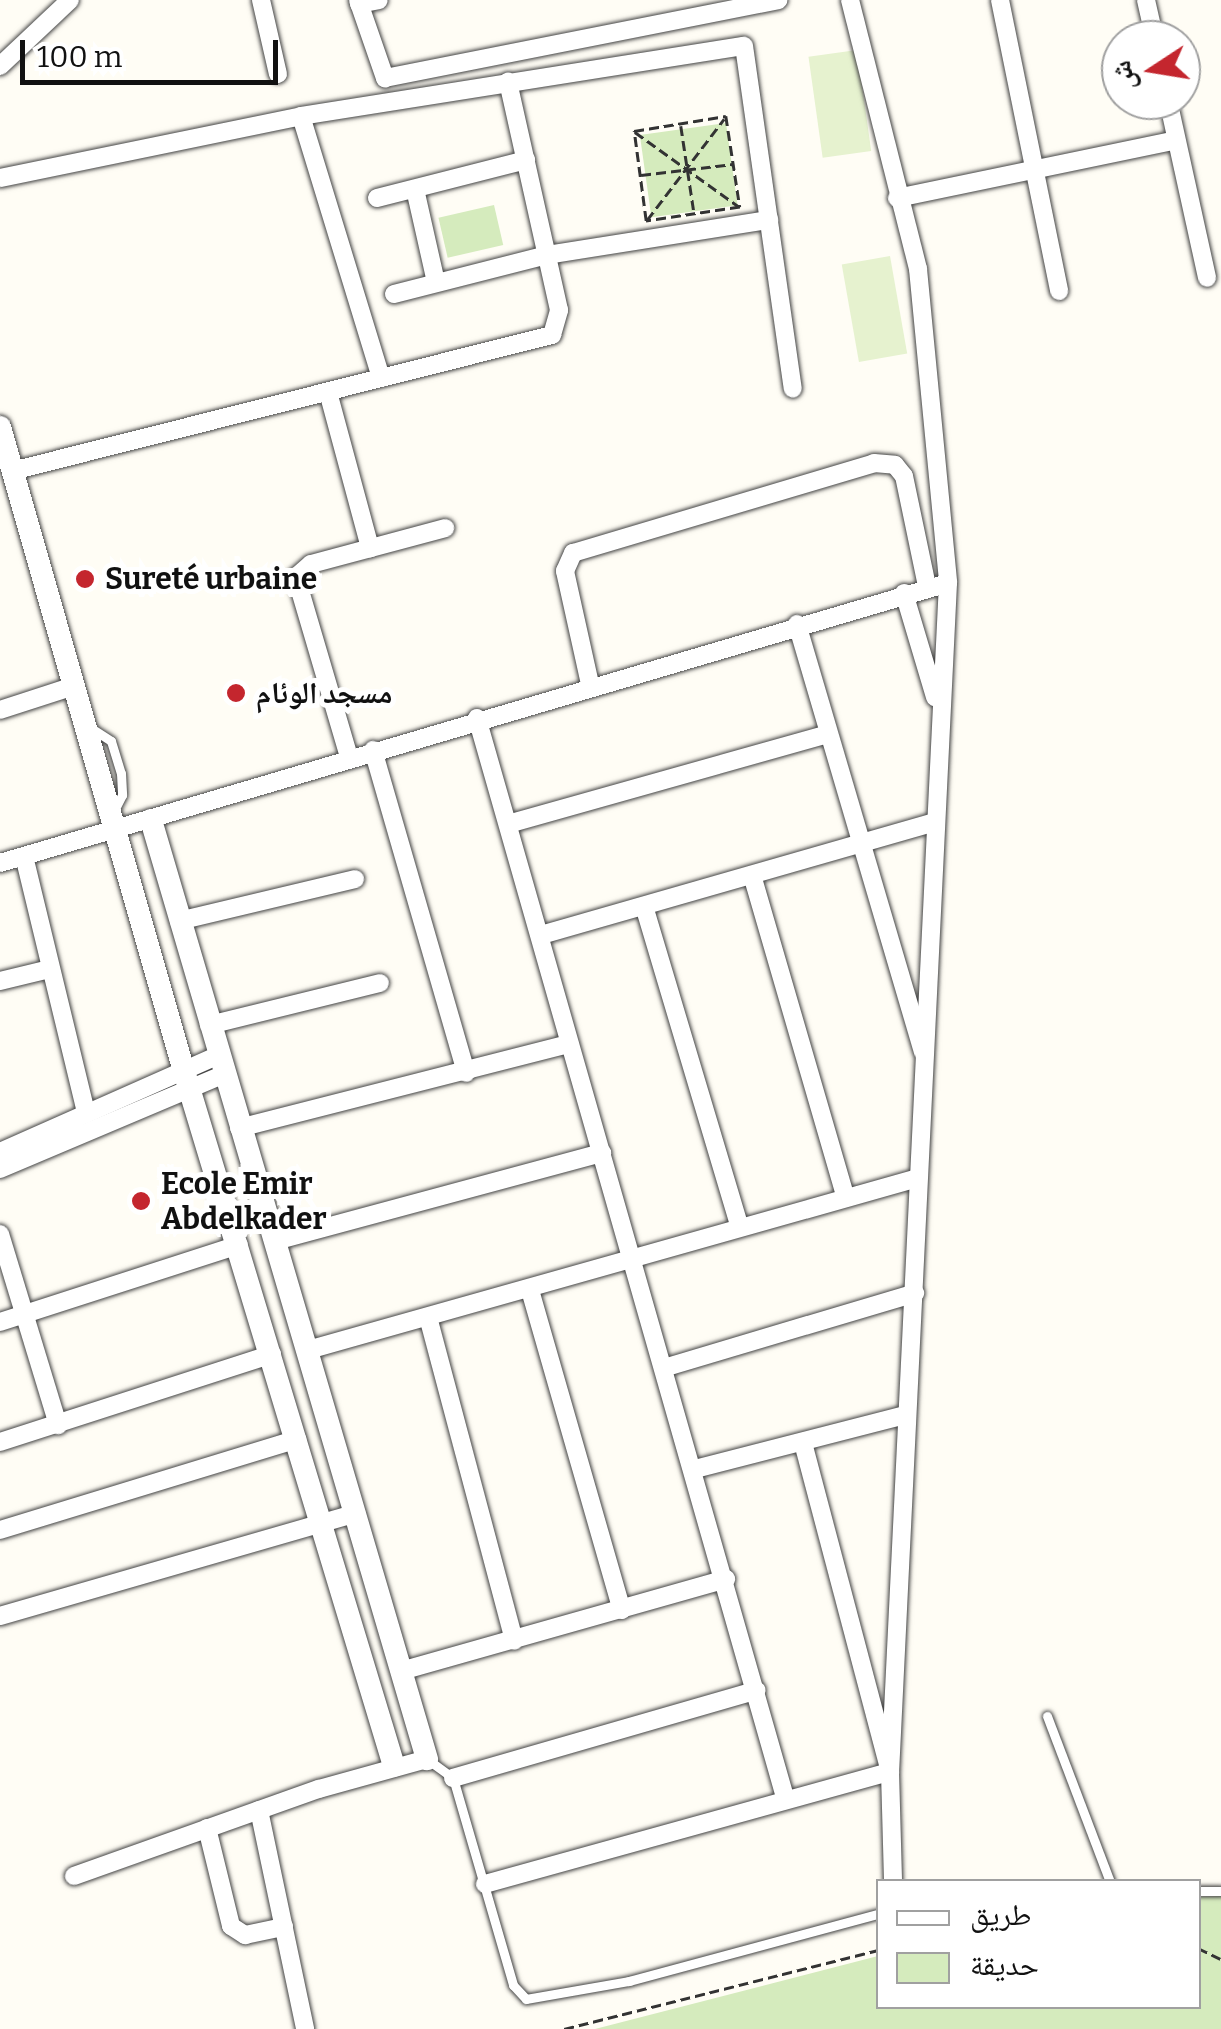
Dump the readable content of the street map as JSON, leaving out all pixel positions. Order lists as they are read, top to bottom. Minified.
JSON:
{"places":["Sureté urbaine","مسجد الوئام","Ecole Emir Abdelkader"],"legend":["طريق","حديقة"],"scale_bar":"100 m","north":"left"}
